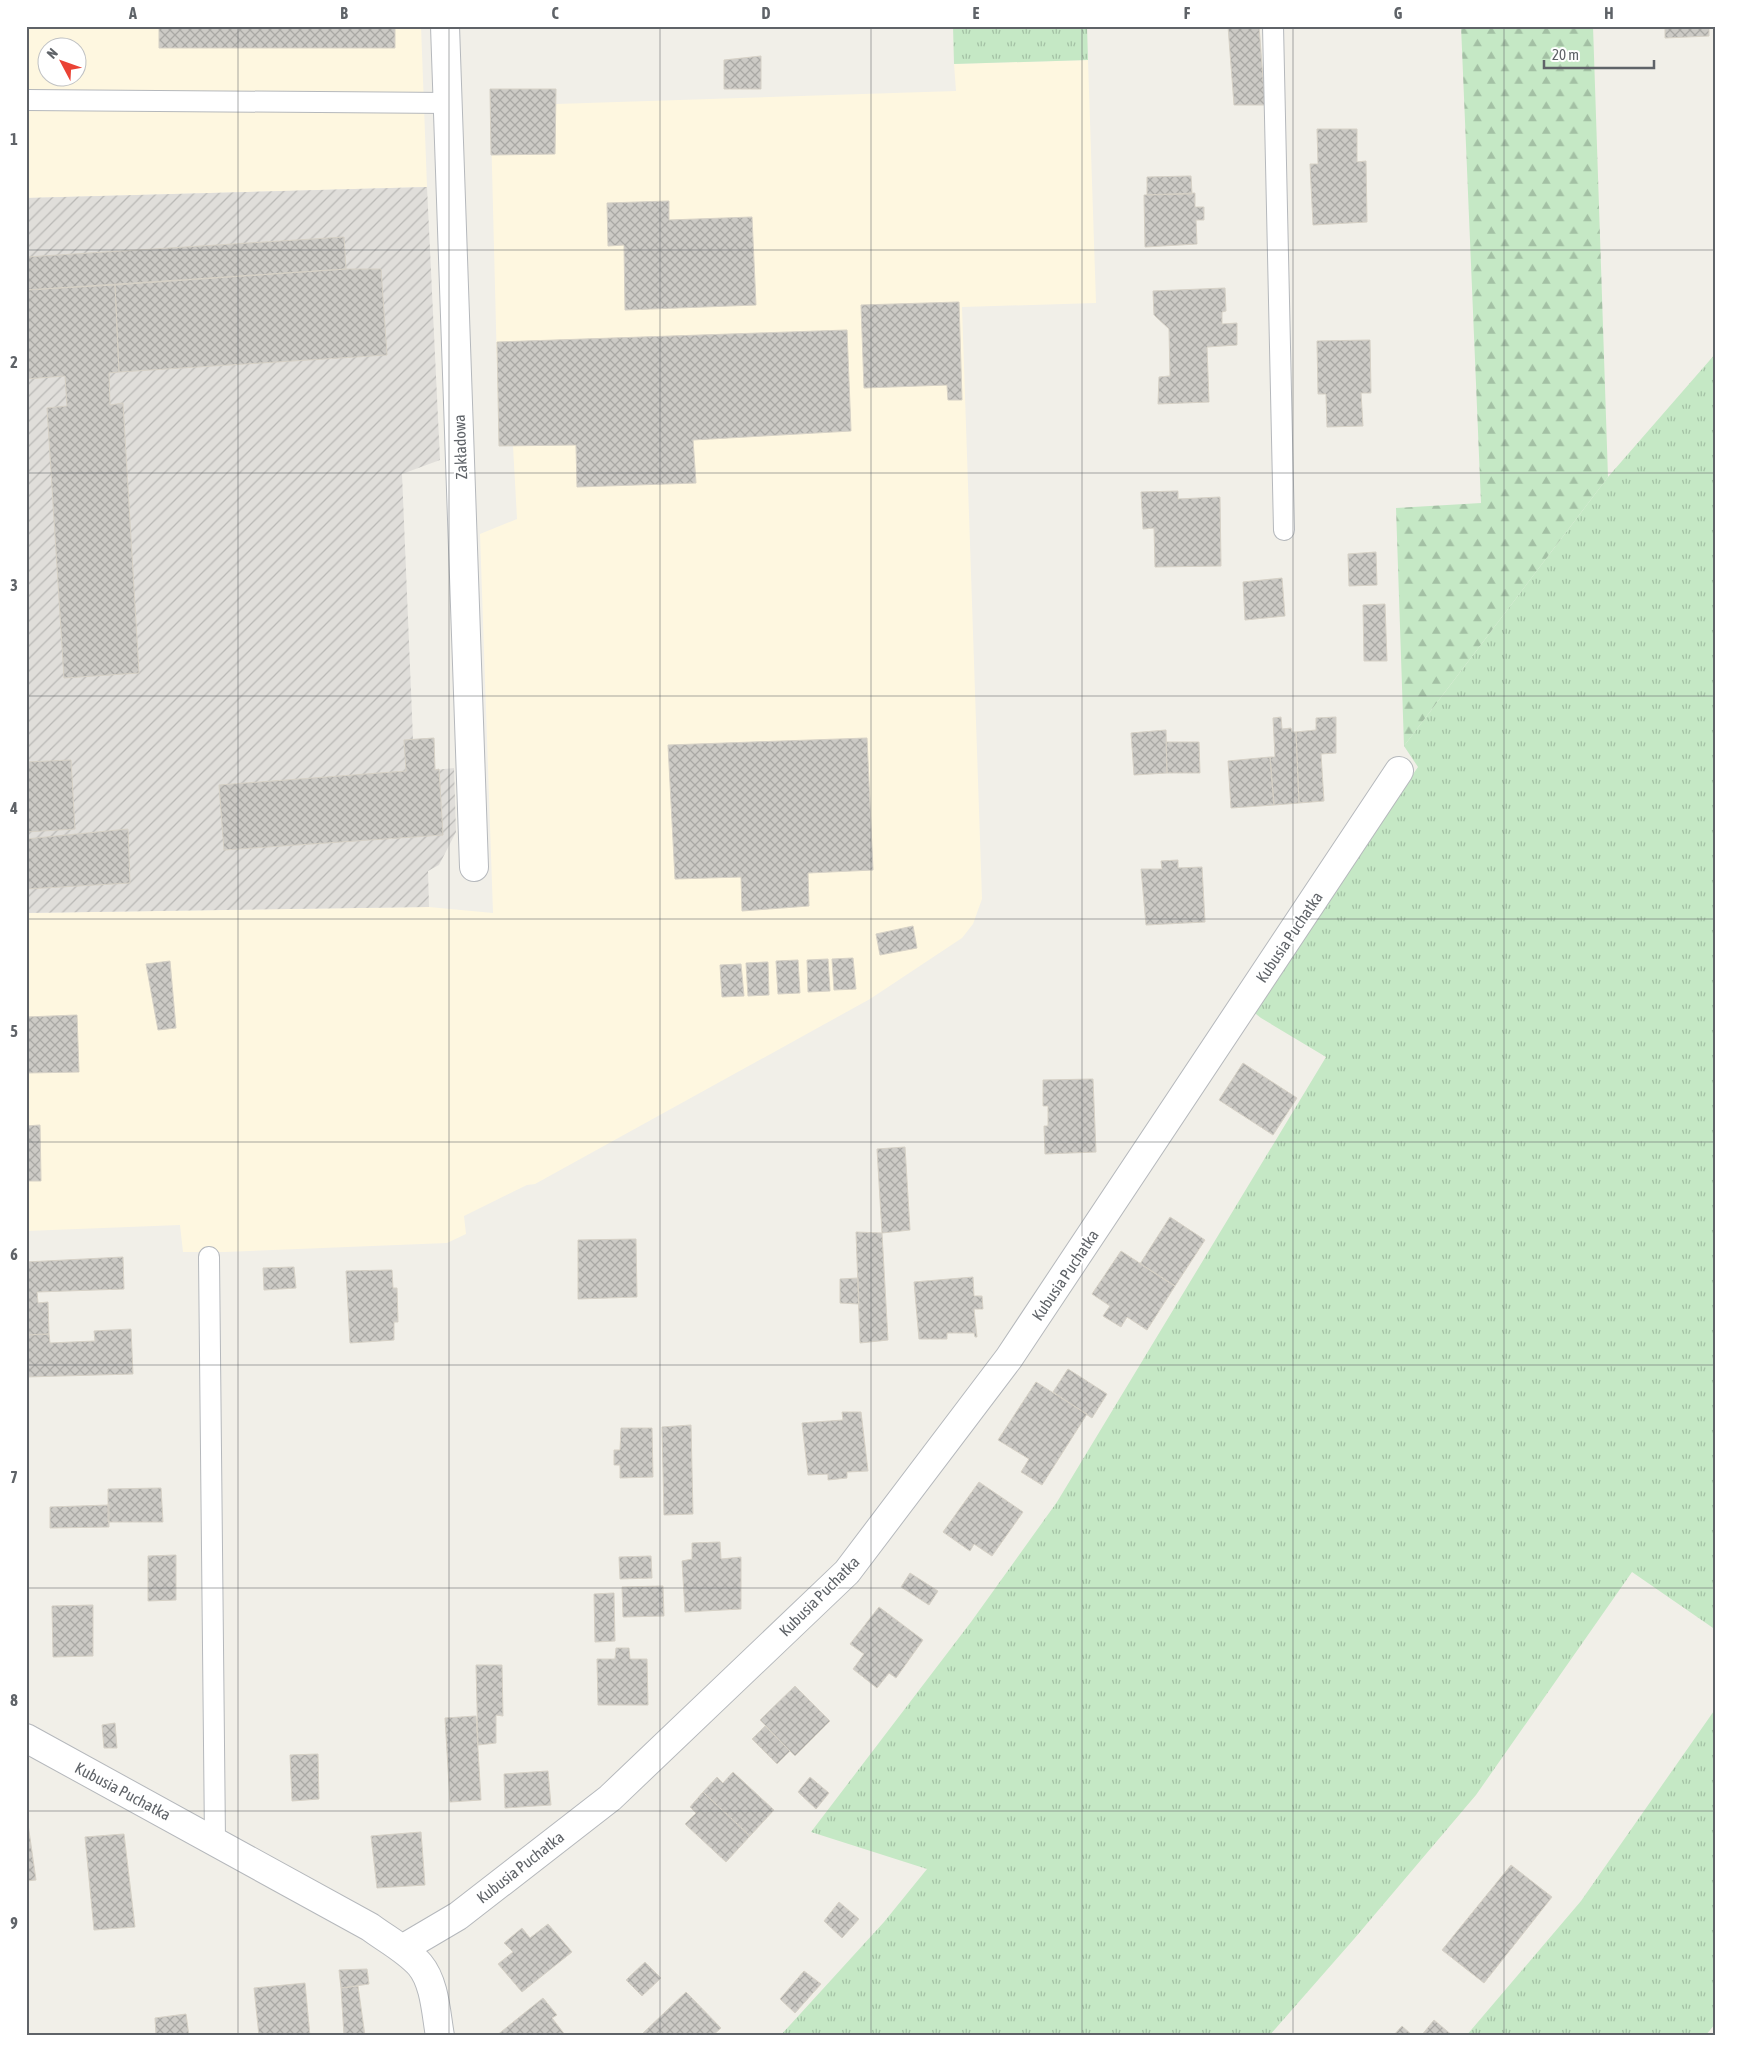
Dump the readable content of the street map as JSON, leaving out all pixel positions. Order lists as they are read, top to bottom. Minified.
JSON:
{"streets":{"street":["Zakładowa","Kubusia Puchatka"]},"scale_bar":"20 m","north":"top left","grid":{"columns":["A","B","C","D","E","F","G","H"],"rows":["1","2","3","4","5","6","7","8","9"]}}
